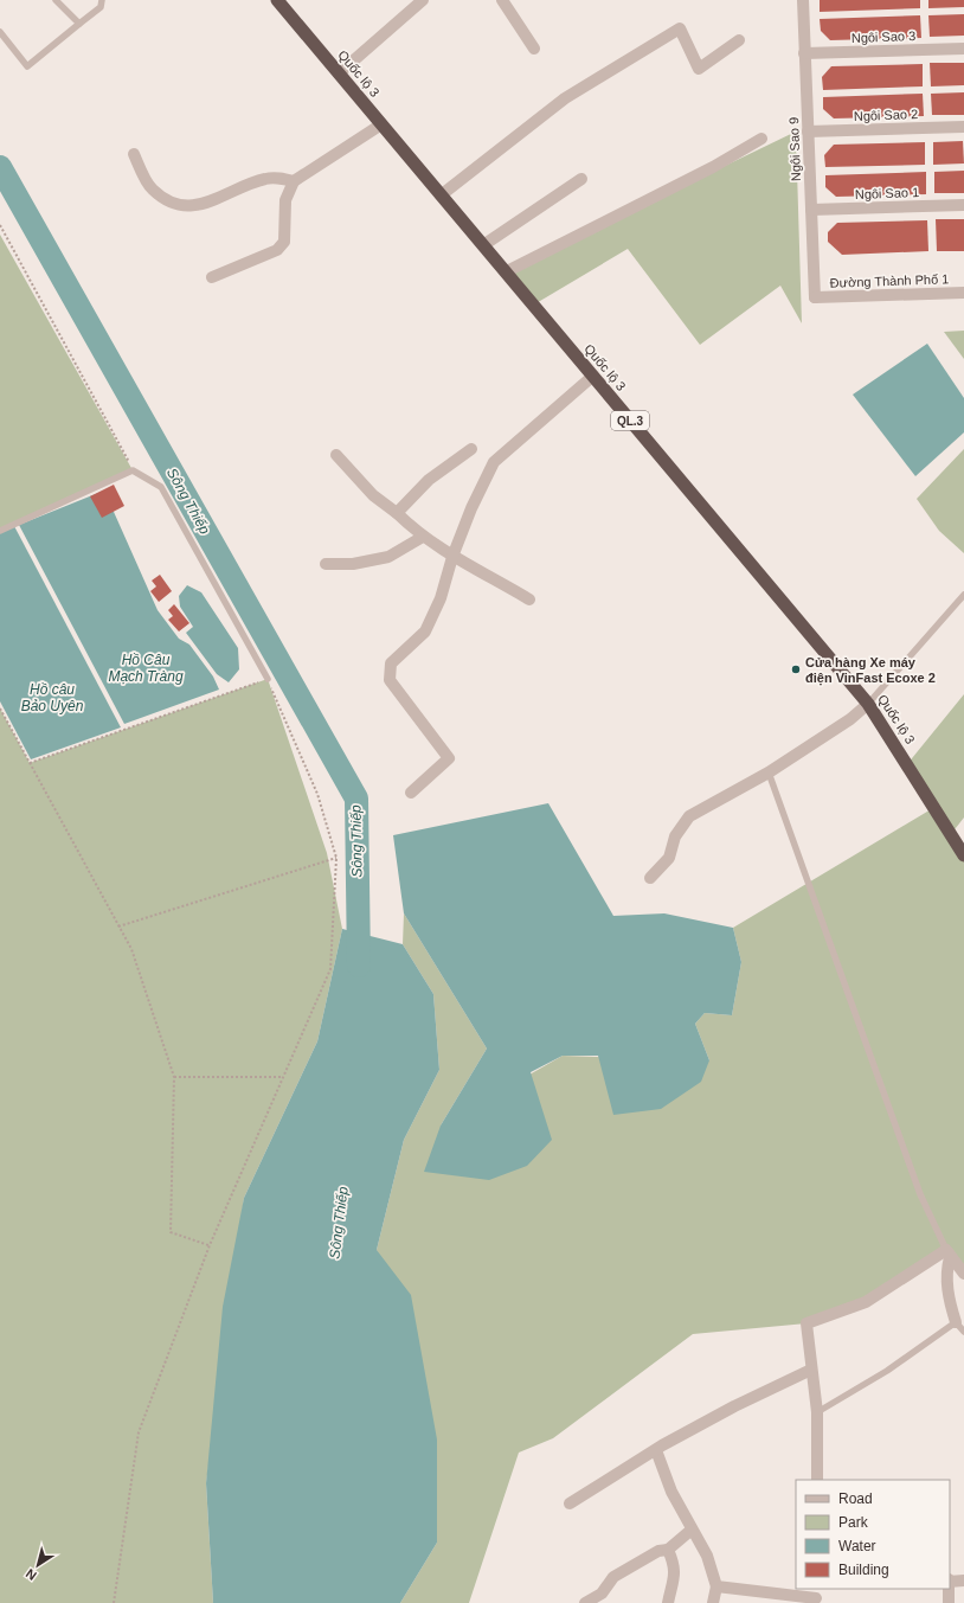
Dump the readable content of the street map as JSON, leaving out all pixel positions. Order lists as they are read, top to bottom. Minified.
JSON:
{"streets":{"highway":["Quốc lộ 3","QL.3"],"street":["Ngôi Sao 3","Ngôi Sao 2","Ngôi Sao 9","Ngôi Sao 1","Đường Thành Phố 1"]},"crossings":[["Ngôi Sao 3","Ngôi Sao 9"],["Ngôi Sao 2","Ngôi Sao 9"],["Ngôi Sao 9","Ngôi Sao 1"],["Ngôi Sao 9","Đường Thành Phố 1"]],"water":["Sông Thiếp","Hồ Câu Mạch Tràng","Hồ câu Bảo Uyên"],"places":["Cửa hàng Xe máy điện VinFast Ecoxe 2"],"legend":["Road","Park","Water","Building"],"north":"bottom left"}
